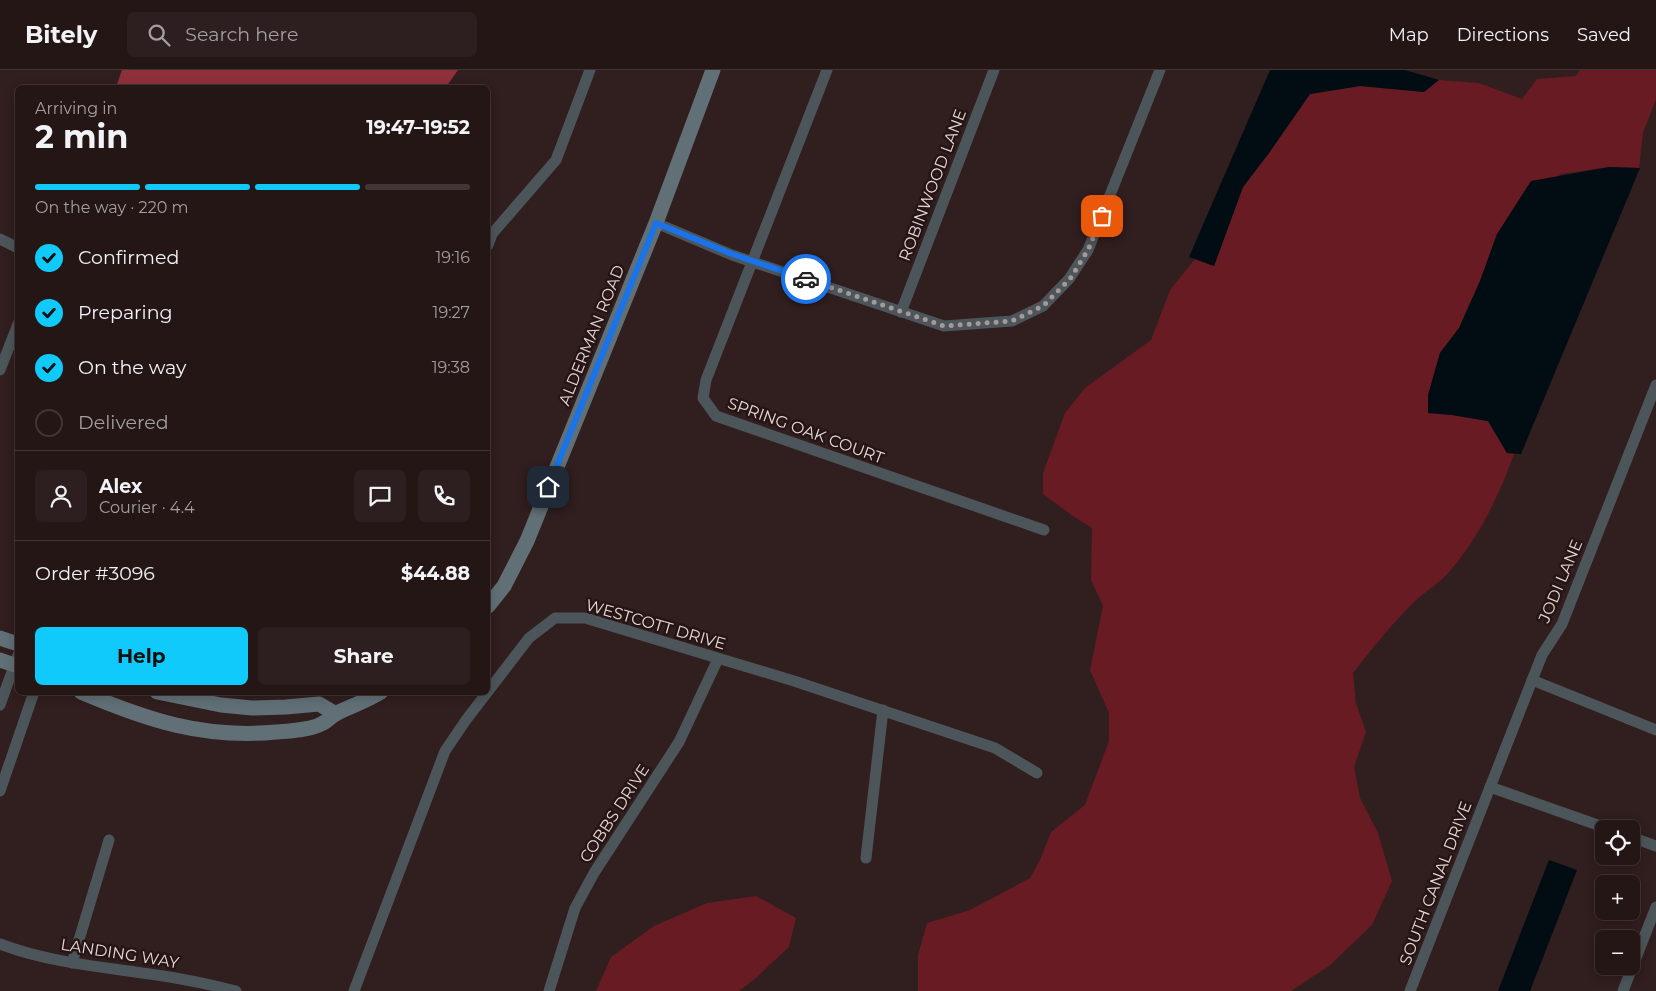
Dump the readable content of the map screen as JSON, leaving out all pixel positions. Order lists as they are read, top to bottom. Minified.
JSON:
{"streets":{"street":["ROBINWOOD LANE","ALDERMAN ROAD","SPRING OAK COURT","JODI LANE","WESTCOTT DRIVE","COBBS DRIVE","SOUTH CANAL DRIVE","LANDING WAY"]},"crossings":[["JODI LANE","SOUTH CANAL DRIVE"],["WESTCOTT DRIVE","COBBS DRIVE"]],"page":{"header":"Bitely","search":"Search here","nav":["Map","Directions","Saved"],"heading":["2 min","Arriving in","19:47–19:52"],"panel":["Alex","Courier · 4.4","Order #3096","$44.88"],"bar":"On the way · 220 m","list":[["Confirmed","19:16"],["Preparing","19:27"],["On the way","19:38"],"Delivered"],"buttons":["Help","Share"],"map_buttons":["+","−"]}}
